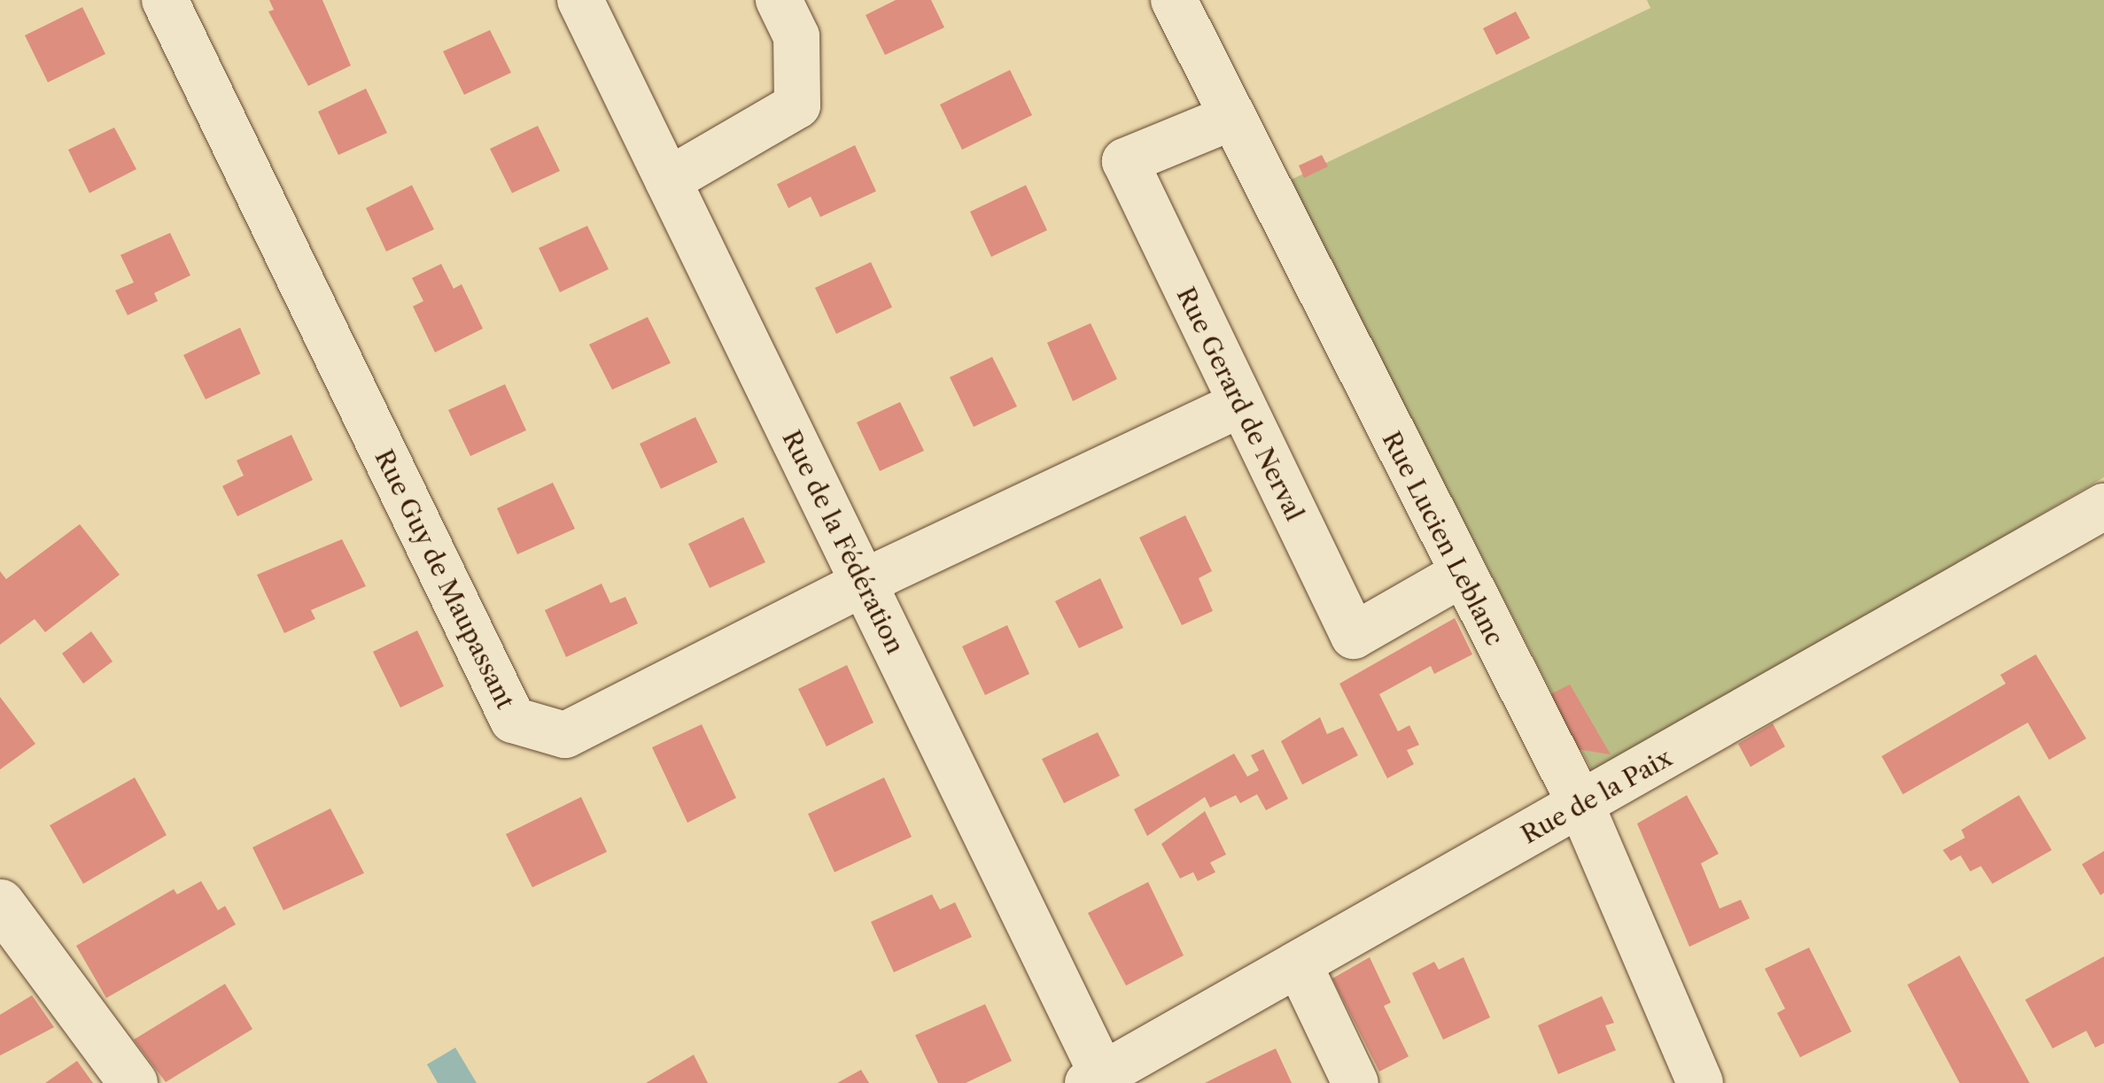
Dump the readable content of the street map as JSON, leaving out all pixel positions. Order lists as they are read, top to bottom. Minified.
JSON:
{"streets":{"street":["Rue Gerard de Nerval","Rue Lucien Leblanc","Rue de la Fédération","Rue Guy de Maupassant","Rue de la Paix"]},"crossings":[["Rue Gerard de Nerval","Rue Lucien Leblanc"],["Rue Gerard de Nerval","Rue Guy de Maupassant"],["Rue Lucien Leblanc","Rue de la Paix"],["Rue de la Fédération","Rue Guy de Maupassant"],["Rue de la Fédération","Rue de la Paix"]]}
